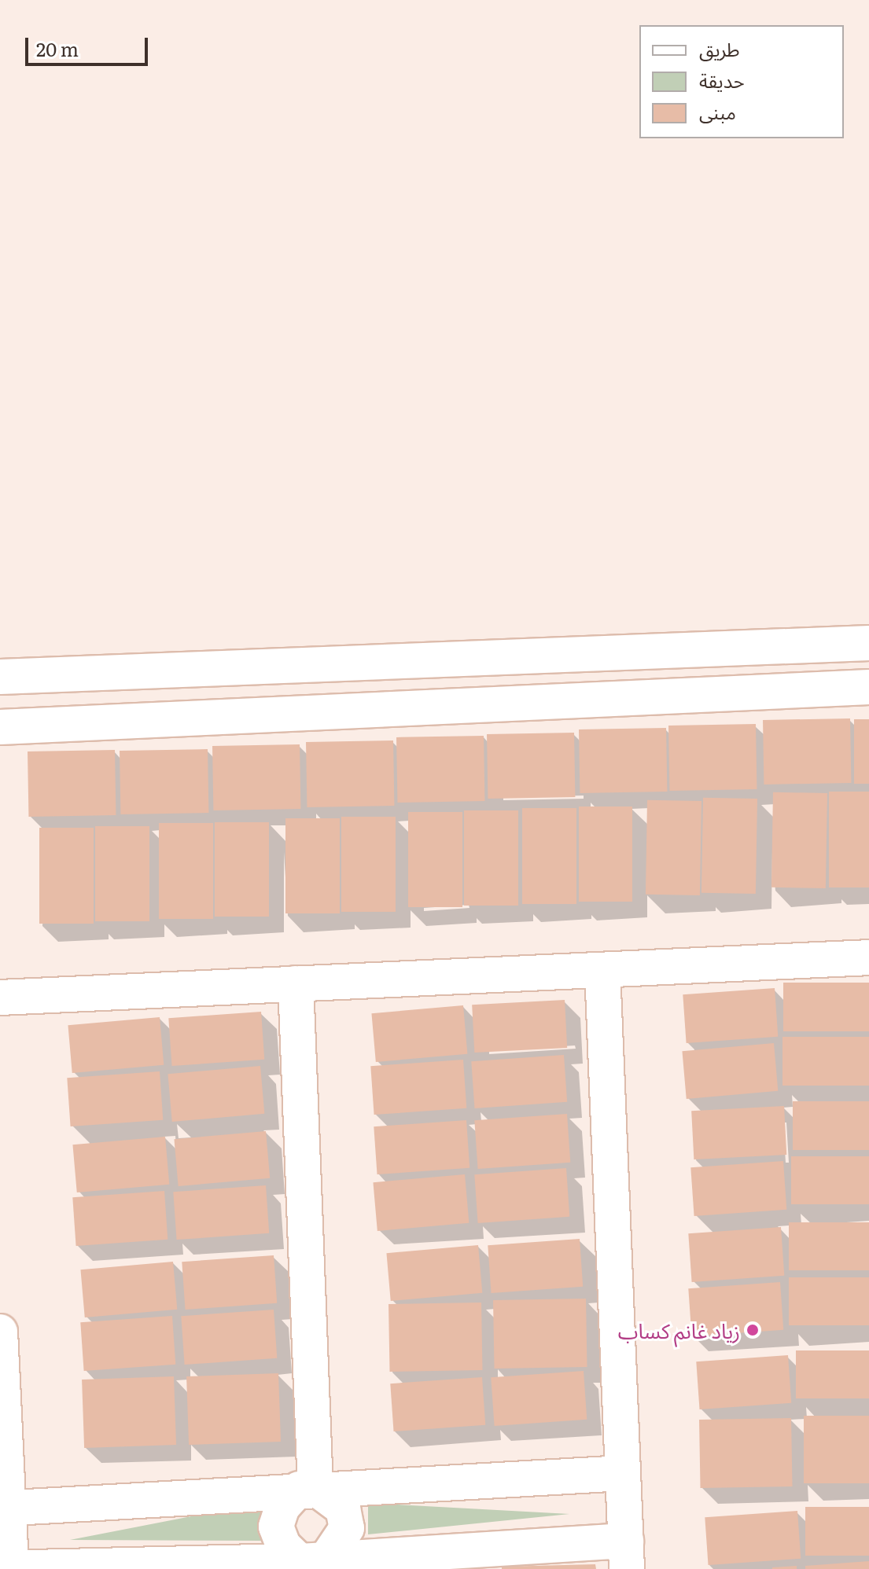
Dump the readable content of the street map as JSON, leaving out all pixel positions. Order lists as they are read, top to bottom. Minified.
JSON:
{"places":["زياد غانم كساب"],"legend":["طريق","حديقة","مبنى"],"scale_bar":"20 m"}
